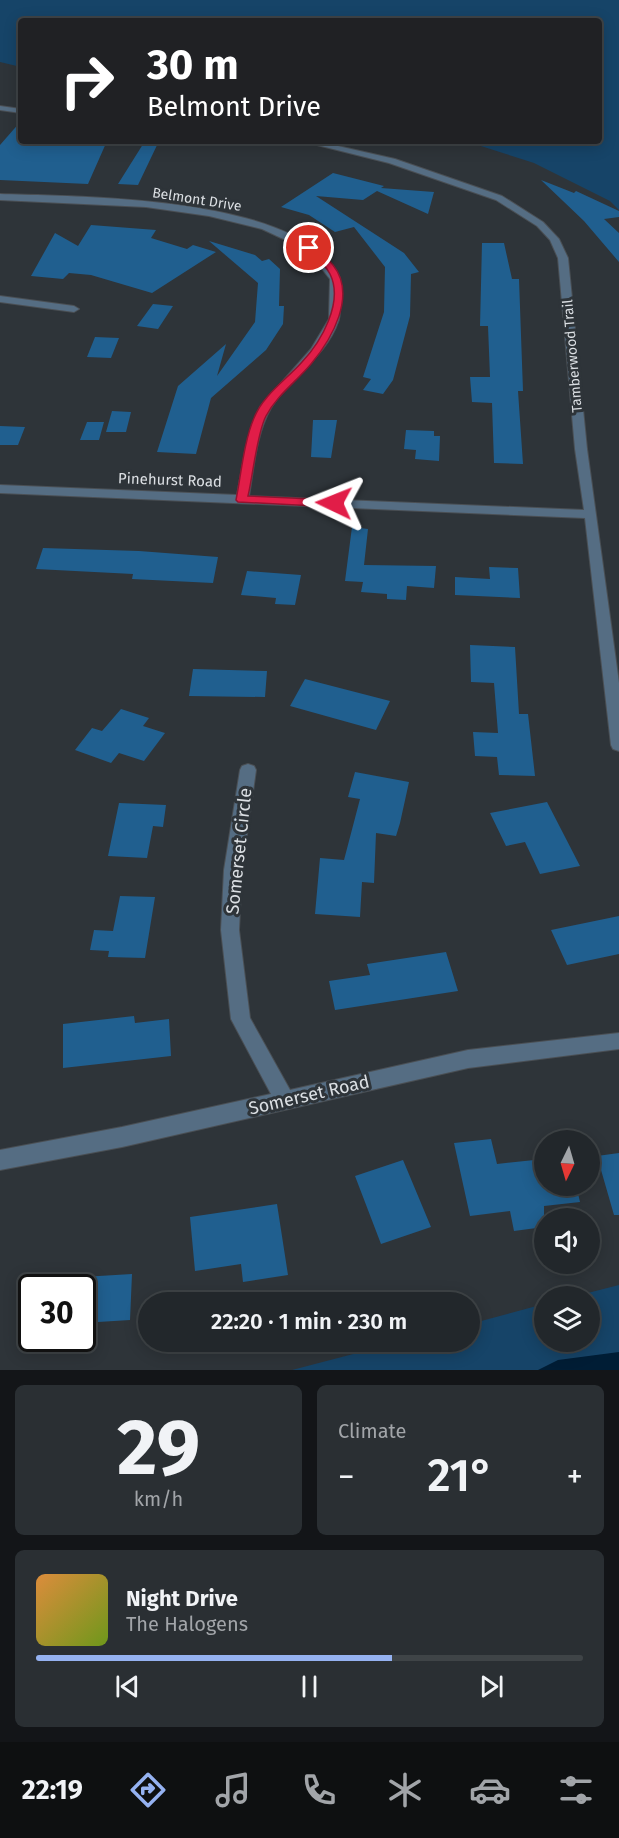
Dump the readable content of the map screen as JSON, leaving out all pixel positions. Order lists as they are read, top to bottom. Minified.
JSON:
{"streets":{"street":["Belmont Drive","Tamberwood Trail","Pinehurst Road","Somerset Circle","Somerset Road"]},"crossings":[["Belmont Drive","Pinehurst Road"],["Tamberwood Trail","Pinehurst Road"],["Somerset Circle","Somerset Road"]],"north":"bottom","page":{"turn":["30 m","Belmont Drive"],"limit":"30","trip":"22:20 · 1 min · 230 m","tile":[["29","km/h"],"Climate"],"heat":["−","21°","+"],"song":["Night Drive","The Halogens"],"tabs":"22:19"}}
